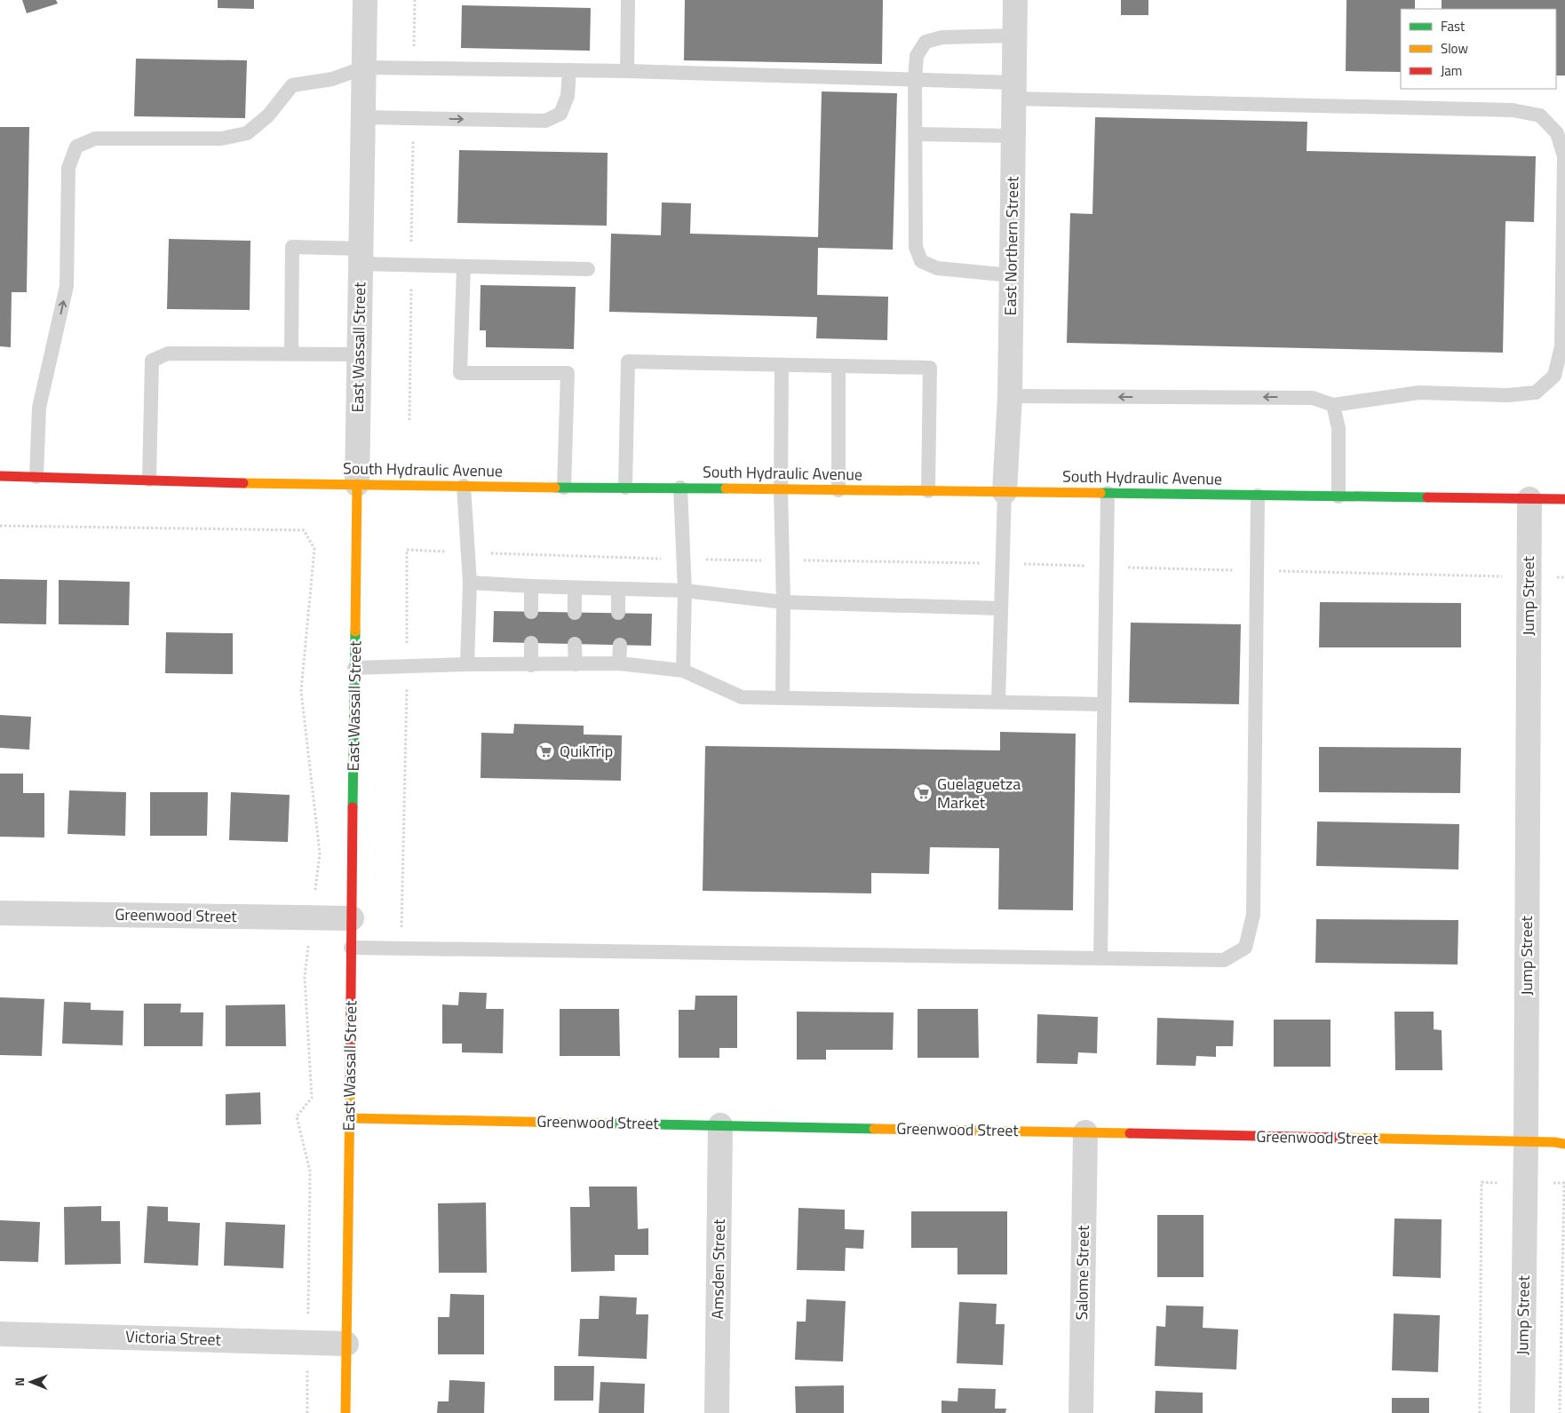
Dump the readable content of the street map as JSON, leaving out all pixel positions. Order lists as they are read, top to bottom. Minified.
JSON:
{"streets":{"street":["East Northern Street","East Wassall Street","South Hydraulic Avenue","Jump Street","Greenwood Street","Amsden Street","Salome Street","Victoria Street"]},"crossings":[["East Northern Street","South Hydraulic Avenue"],["East Wassall Street","South Hydraulic Avenue"],["East Wassall Street","Greenwood Street"],["East Wassall Street","Victoria Street"],["South Hydraulic Avenue","Jump Street"],["Jump Street","Greenwood Street"],["Greenwood Street","Amsden Street"],["Greenwood Street","Salome Street"]],"places":{"supermarket":["QuikTrip","Guelaguetza Market"]},"legend":["Fast","Slow","Jam"],"north":"left"}
